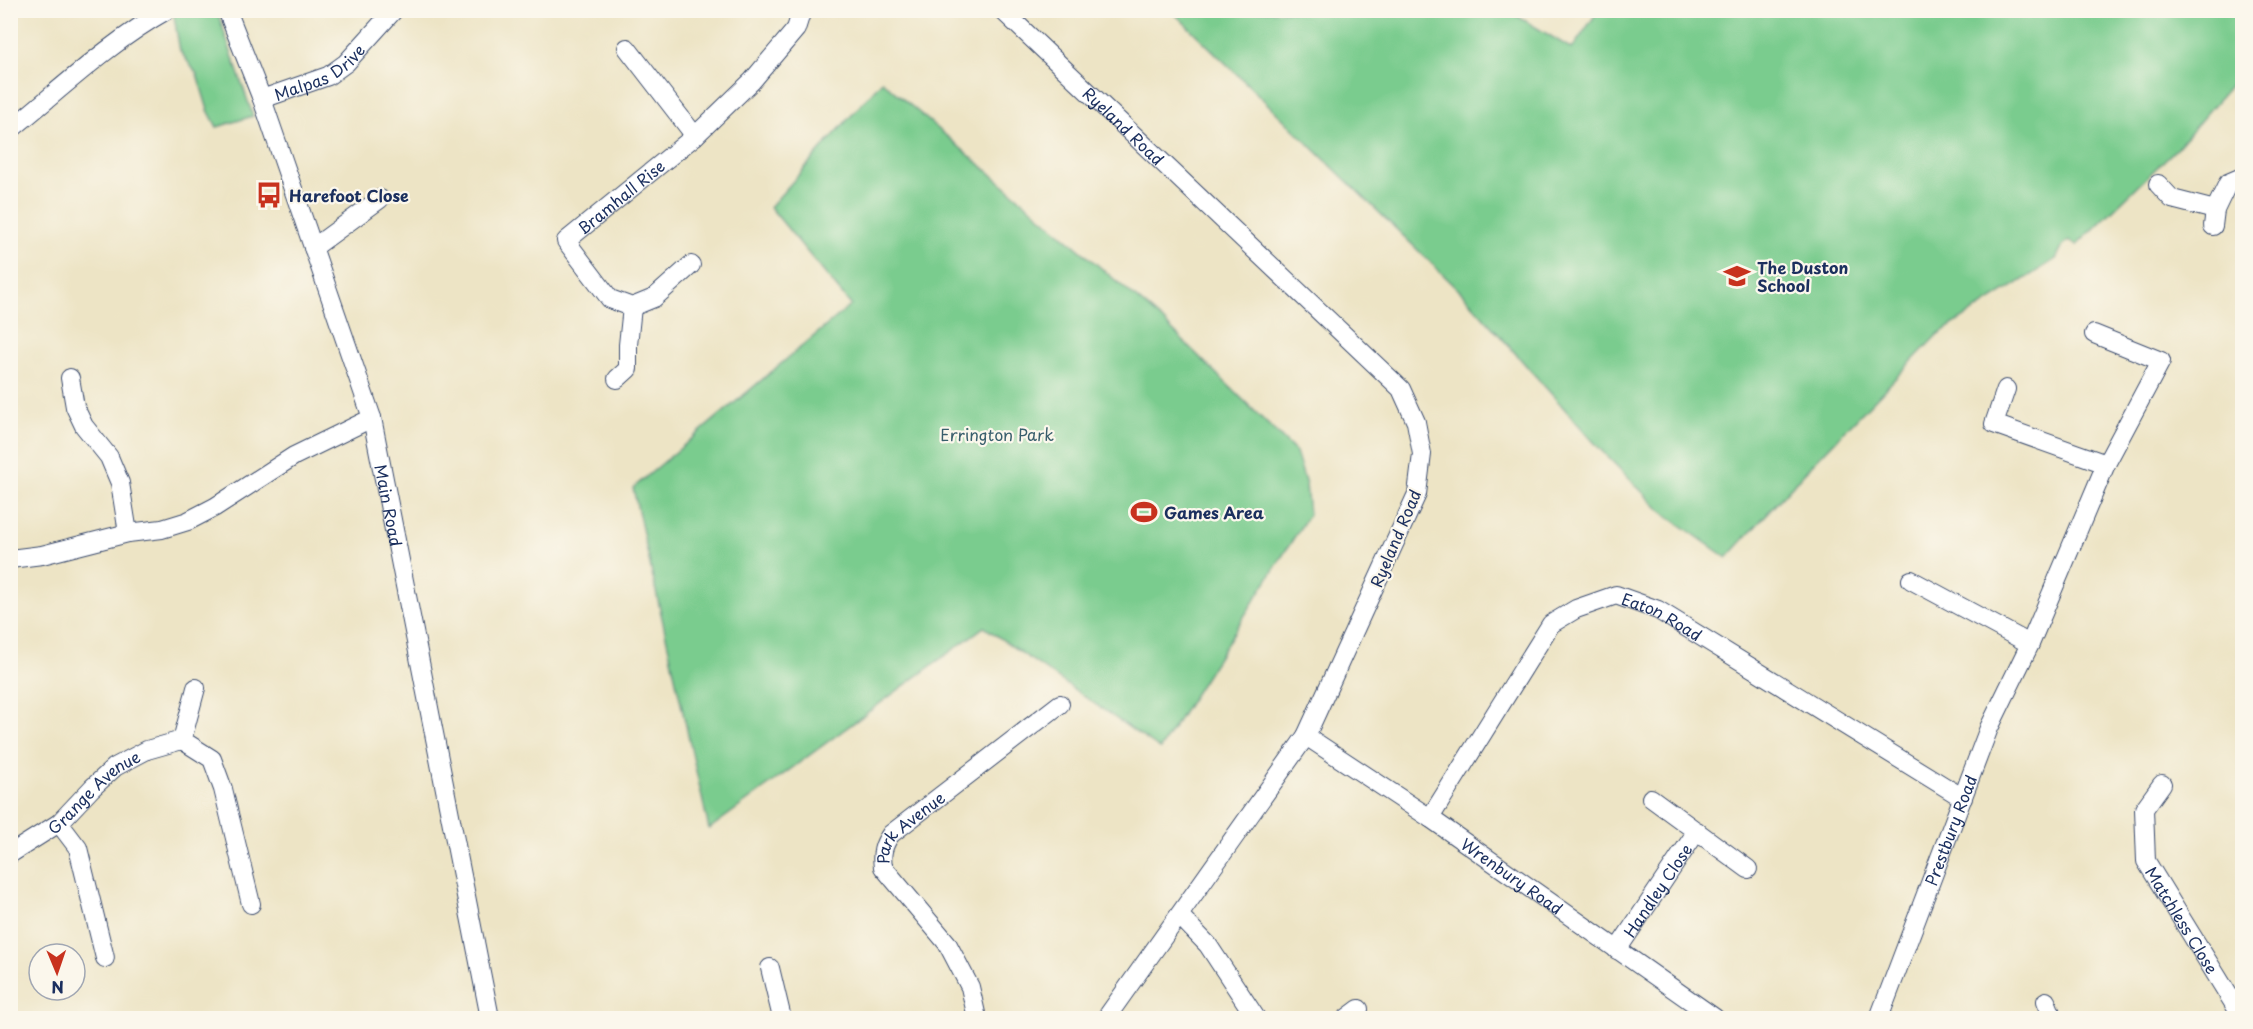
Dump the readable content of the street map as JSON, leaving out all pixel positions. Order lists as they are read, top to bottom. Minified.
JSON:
{"streets":{"street":["Malpas Drive","Ryeland Road","Bramhall Rise","Main Road","Eaton Road","Grange Avenue","Prestbury Road","Park Avenue","Wrenbury Road","Handley Close","Matchless Close"]},"crossings":[["Malpas Drive","Main Road"],["Ryeland Road","Wrenbury Road"],["Eaton Road","Prestbury Road"],["Eaton Road","Wrenbury Road"],["Wrenbury Road","Handley Close"]],"parks":["Errington Park"],"places":{"bus stop":["Harefoot Close"],"school or university":["The Duston School"],"sports":["Games Area"]},"north":"bottom"}
